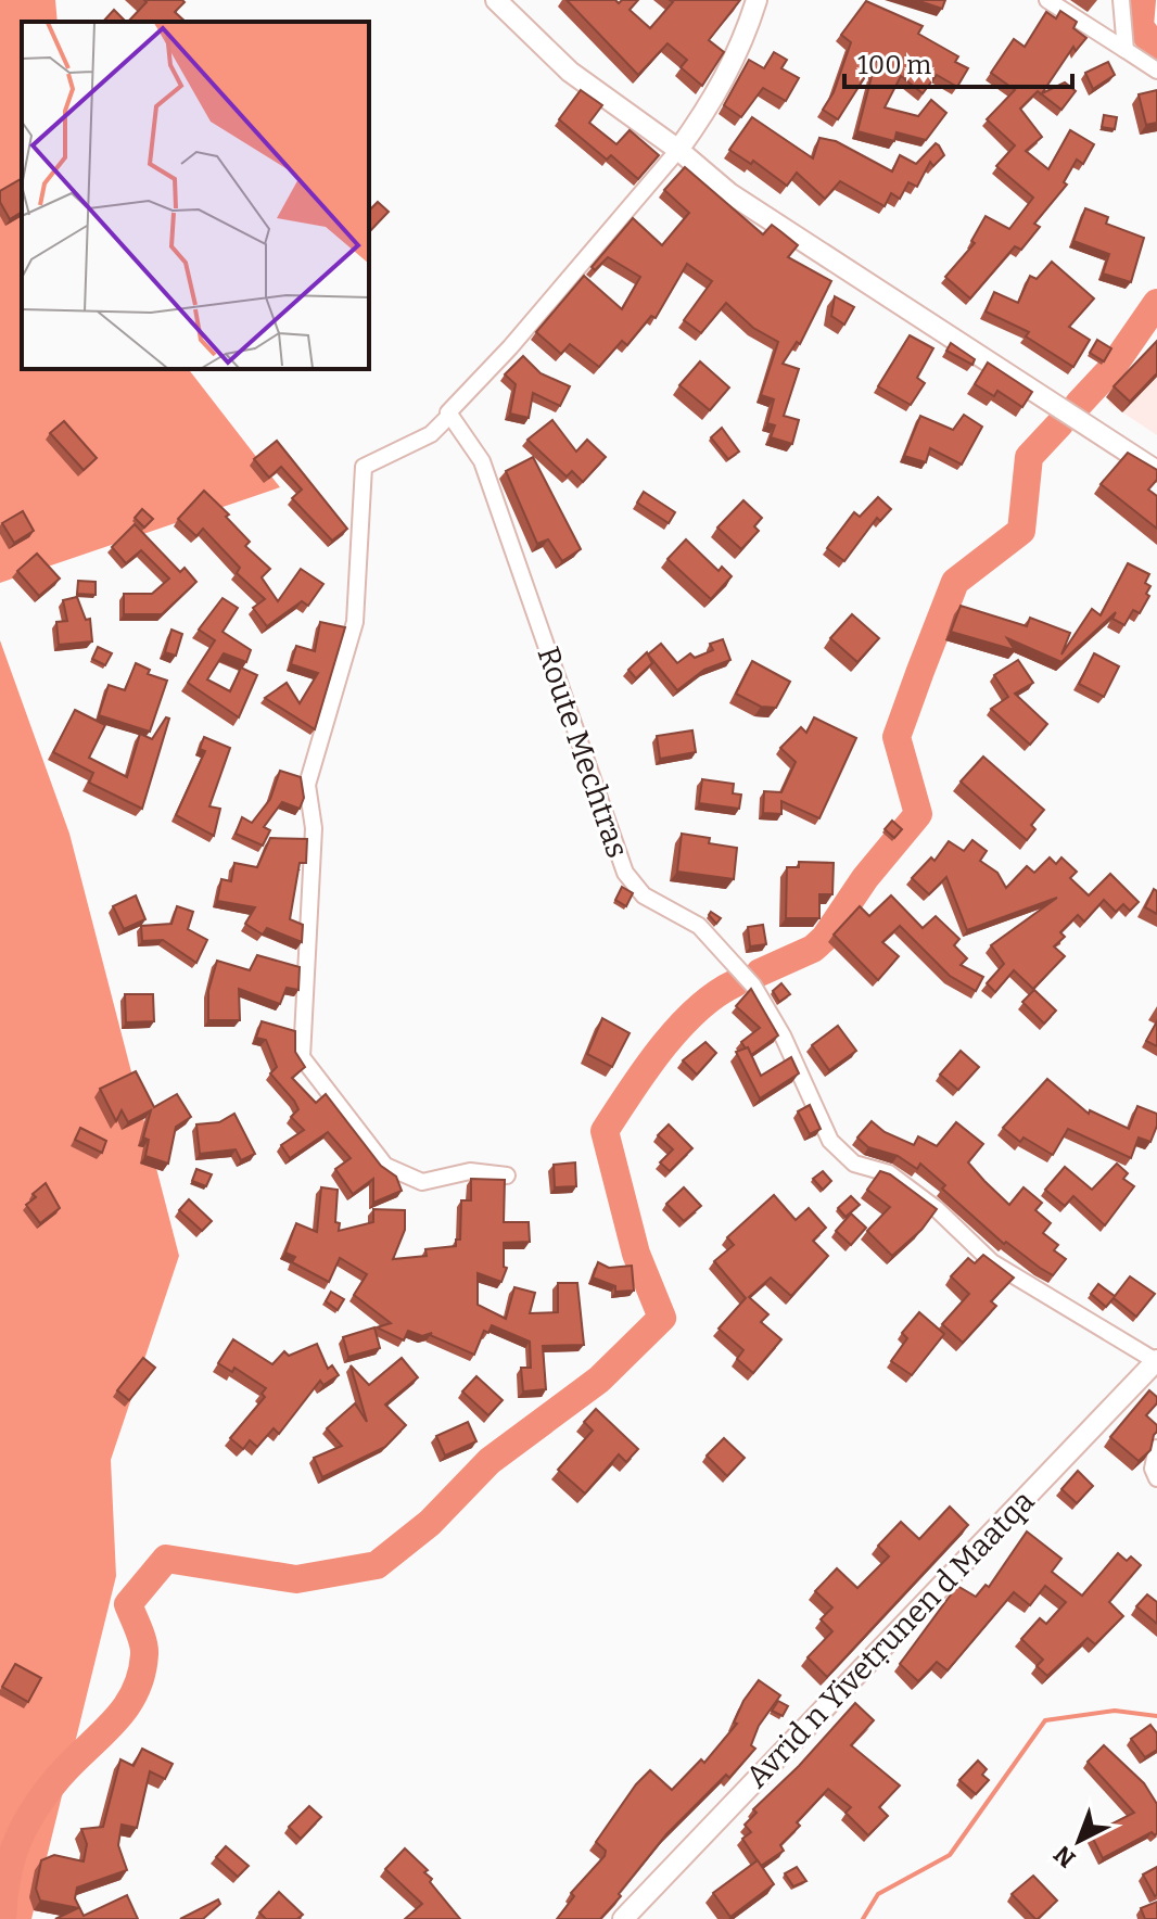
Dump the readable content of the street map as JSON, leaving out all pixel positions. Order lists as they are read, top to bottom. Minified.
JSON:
{"streets":{"main road":["Avrid n Yivetṛunen d Maatqa"],"street":["Route Mechtras"]},"crossings":[["Route Mechtras","Avrid n Yivetṛunen d Maatqa"]],"scale_bar":"100 m","north":"bottom left"}
